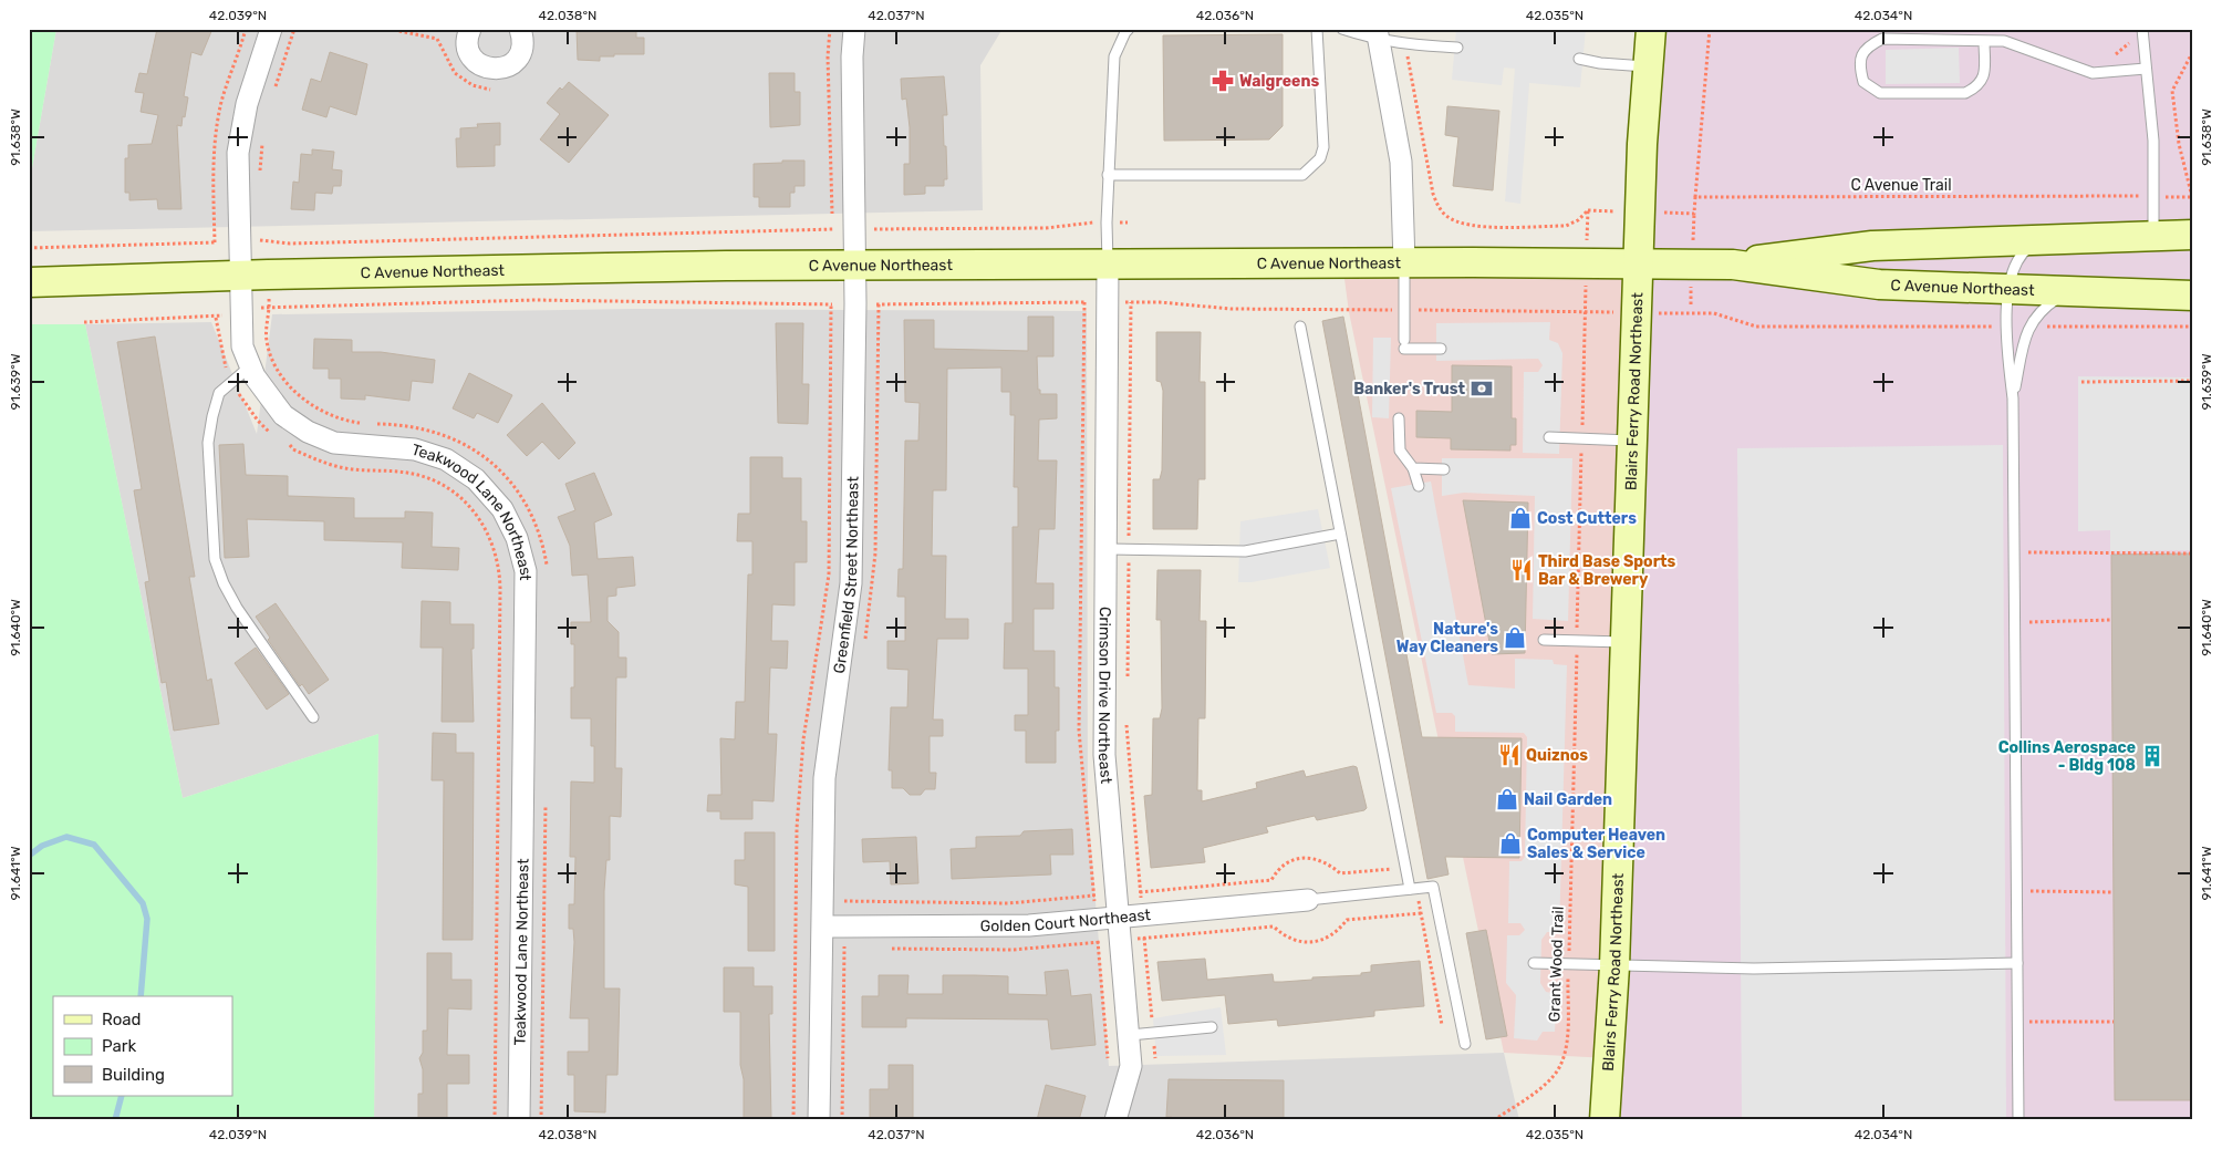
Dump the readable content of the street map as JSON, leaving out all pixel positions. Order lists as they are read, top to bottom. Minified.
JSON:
{"streets":{"main road":["C Avenue Northeast","Blairs Ferry Road Northeast"],"street":["Teakwood Lane Northeast","Greenfield Street Northeast","Crimson Drive Northeast","Golden Court Northeast"],"path":["C Avenue Trail","Grant Wood Trail"]},"crossings":[["C Avenue Northeast","Blairs Ferry Road Northeast"],["C Avenue Northeast","Teakwood Lane Northeast"],["C Avenue Northeast","Greenfield Street Northeast"],["C Avenue Northeast","Crimson Drive Northeast"],["Greenfield Street Northeast","Golden Court Northeast"],["Crimson Drive Northeast","Golden Court Northeast"]],"places":{"pharmacy":["Walgreens"],"bank":["Banker's Trust"],"shop":["Cost Cutters","Nature's Way Cleaners","Nail Garden","Computer Heaven Sales & Service"],"restaurant":["Third Base Sports Bar & Brewery","Quiznos"],"building":["Collins Aerospace - Bldg 108"]},"legend":["Road","Park","Building"],"coordinates":["42.039°N","42.038°N","42.037°N","42.036°N","42.035°N","42.034°N","91.638°W","91.639°W","91.640°W","91.641°W"]}
